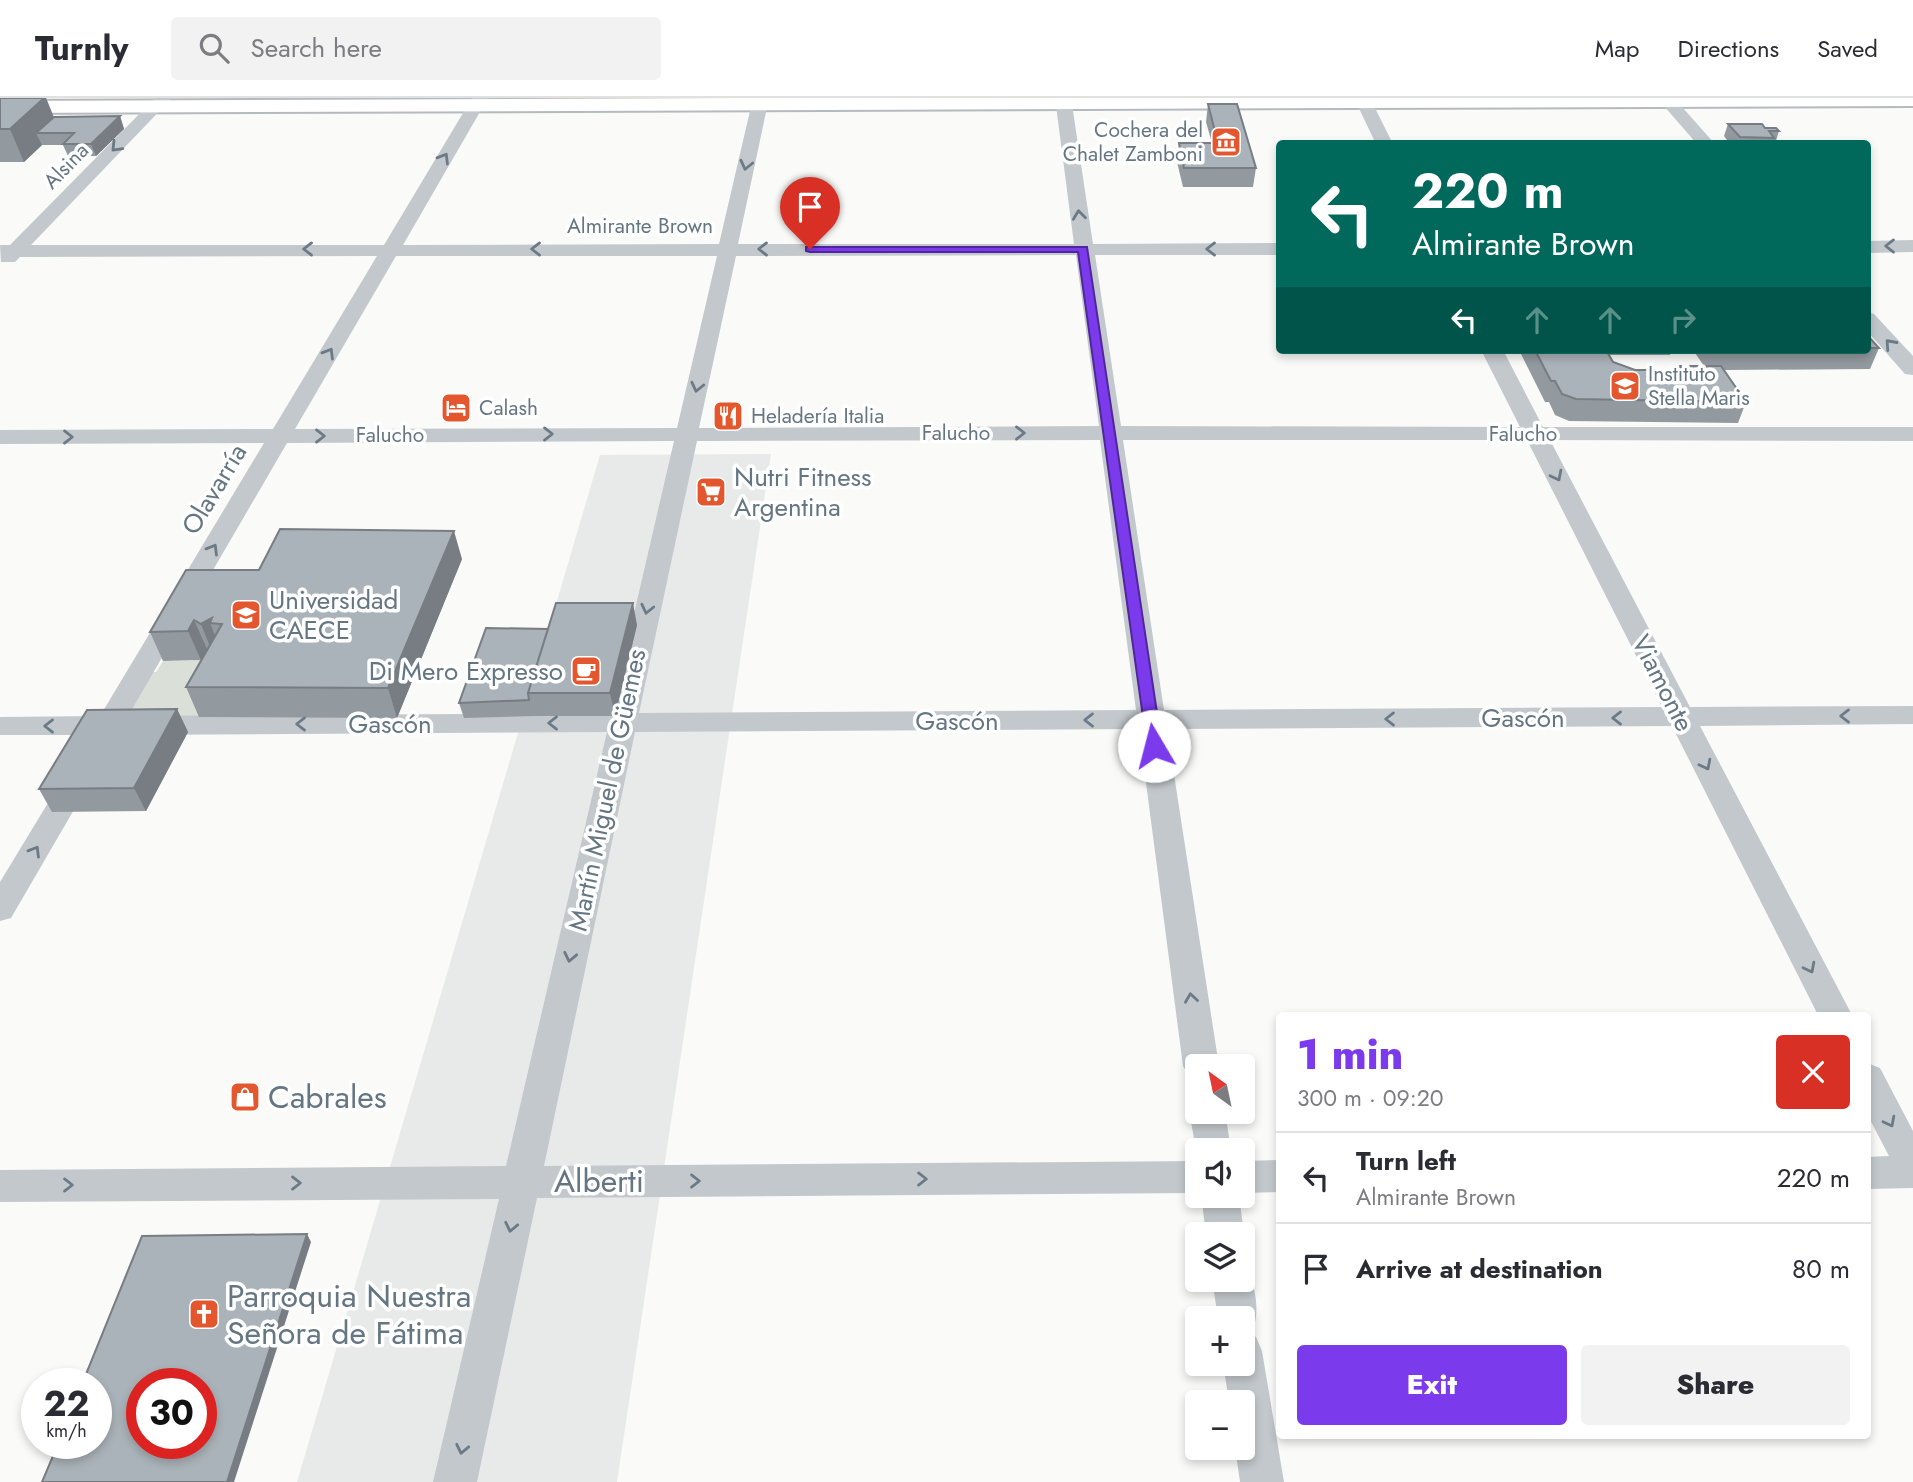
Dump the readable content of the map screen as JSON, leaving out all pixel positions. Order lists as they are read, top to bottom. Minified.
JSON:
{"streets":{"street":["Alsina","Almirante Brown","Falucho","Olavarría","Viamonte","Gascón","Martín Miguel de Güemes","Alberti"]},"crossings":[["Alsina","Almirante Brown"],["Almirante Brown","Olavarría"],["Almirante Brown","Martín Miguel de Güemes"],["Falucho","Olavarría"],["Falucho","Viamonte"],["Falucho","Martín Miguel de Güemes"],["Olavarría","Gascón"],["Viamonte","Gascón"],["Gascón","Martín Miguel de Güemes"],["Martín Miguel de Güemes","Alberti"]],"one_way":["Alsina","Almirante Brown","Falucho","Olavarría","Viamonte","Gascón","Martín Miguel de Güemes","Alberti"],"places":{"museum":["Cochera del Chalet Zamboni"],"school or university":["Instituto Stella Maris","Universidad CAECE"],"hotel":["Calash"],"restaurant":["Heladería Italia"],"supermarket":["Nutri Fitness Argentina"],"cafe":["Di Mero Expresso"],"shop":["Cabrales"],"church":["Parroquia Nuestra Señora de Fátima"]},"north":"top left","page":{"header":"Turnly","search":"Search here","nav":["Map","Directions","Saved"],"turn":["220 m","Almirante Brown"],"heading":["1 min","300 m · 09:20"],"map_buttons":["+","−"],"list":[{"name":"Turn left","note":"Almirante Brown","value":"220 m"},{"name":"Arrive at destination","value":"80 m"}],"buttons":["Exit","Share"],"speed":"22 km/h","limit":"30"}}
